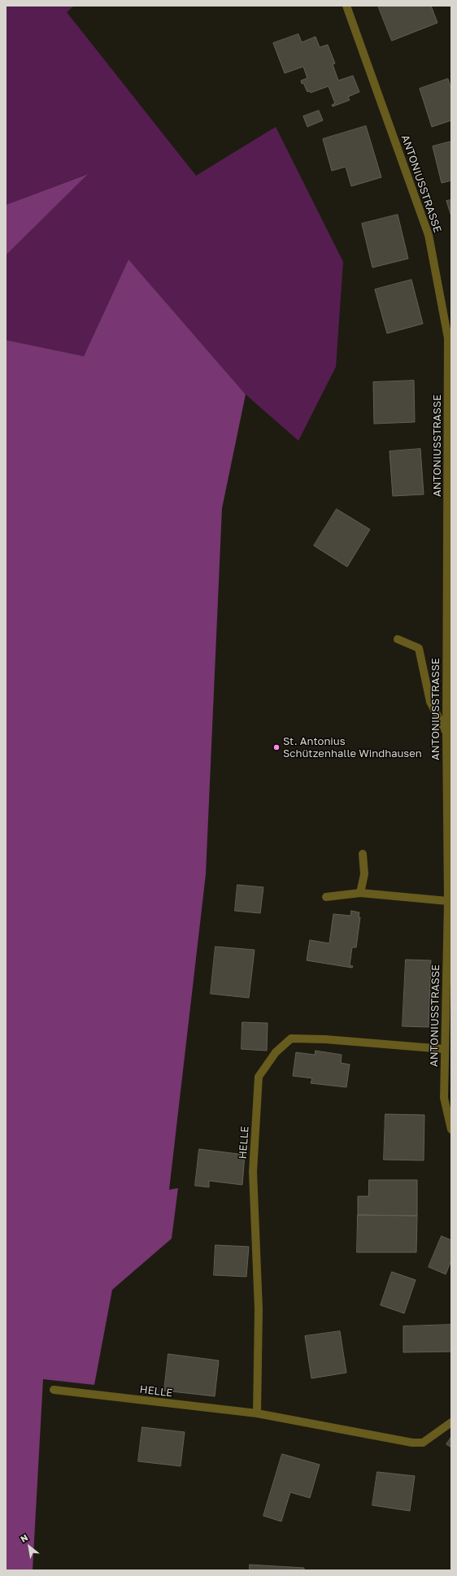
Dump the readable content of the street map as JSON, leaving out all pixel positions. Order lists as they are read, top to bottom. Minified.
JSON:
{"streets":{"street":["ANTONIUSSTRASSE","HELLE"]},"crossings":[["ANTONIUSSTRASSE","HELLE"]],"places":["St. Antonius Schützenhalle Windhausen"],"north":"top left"}
